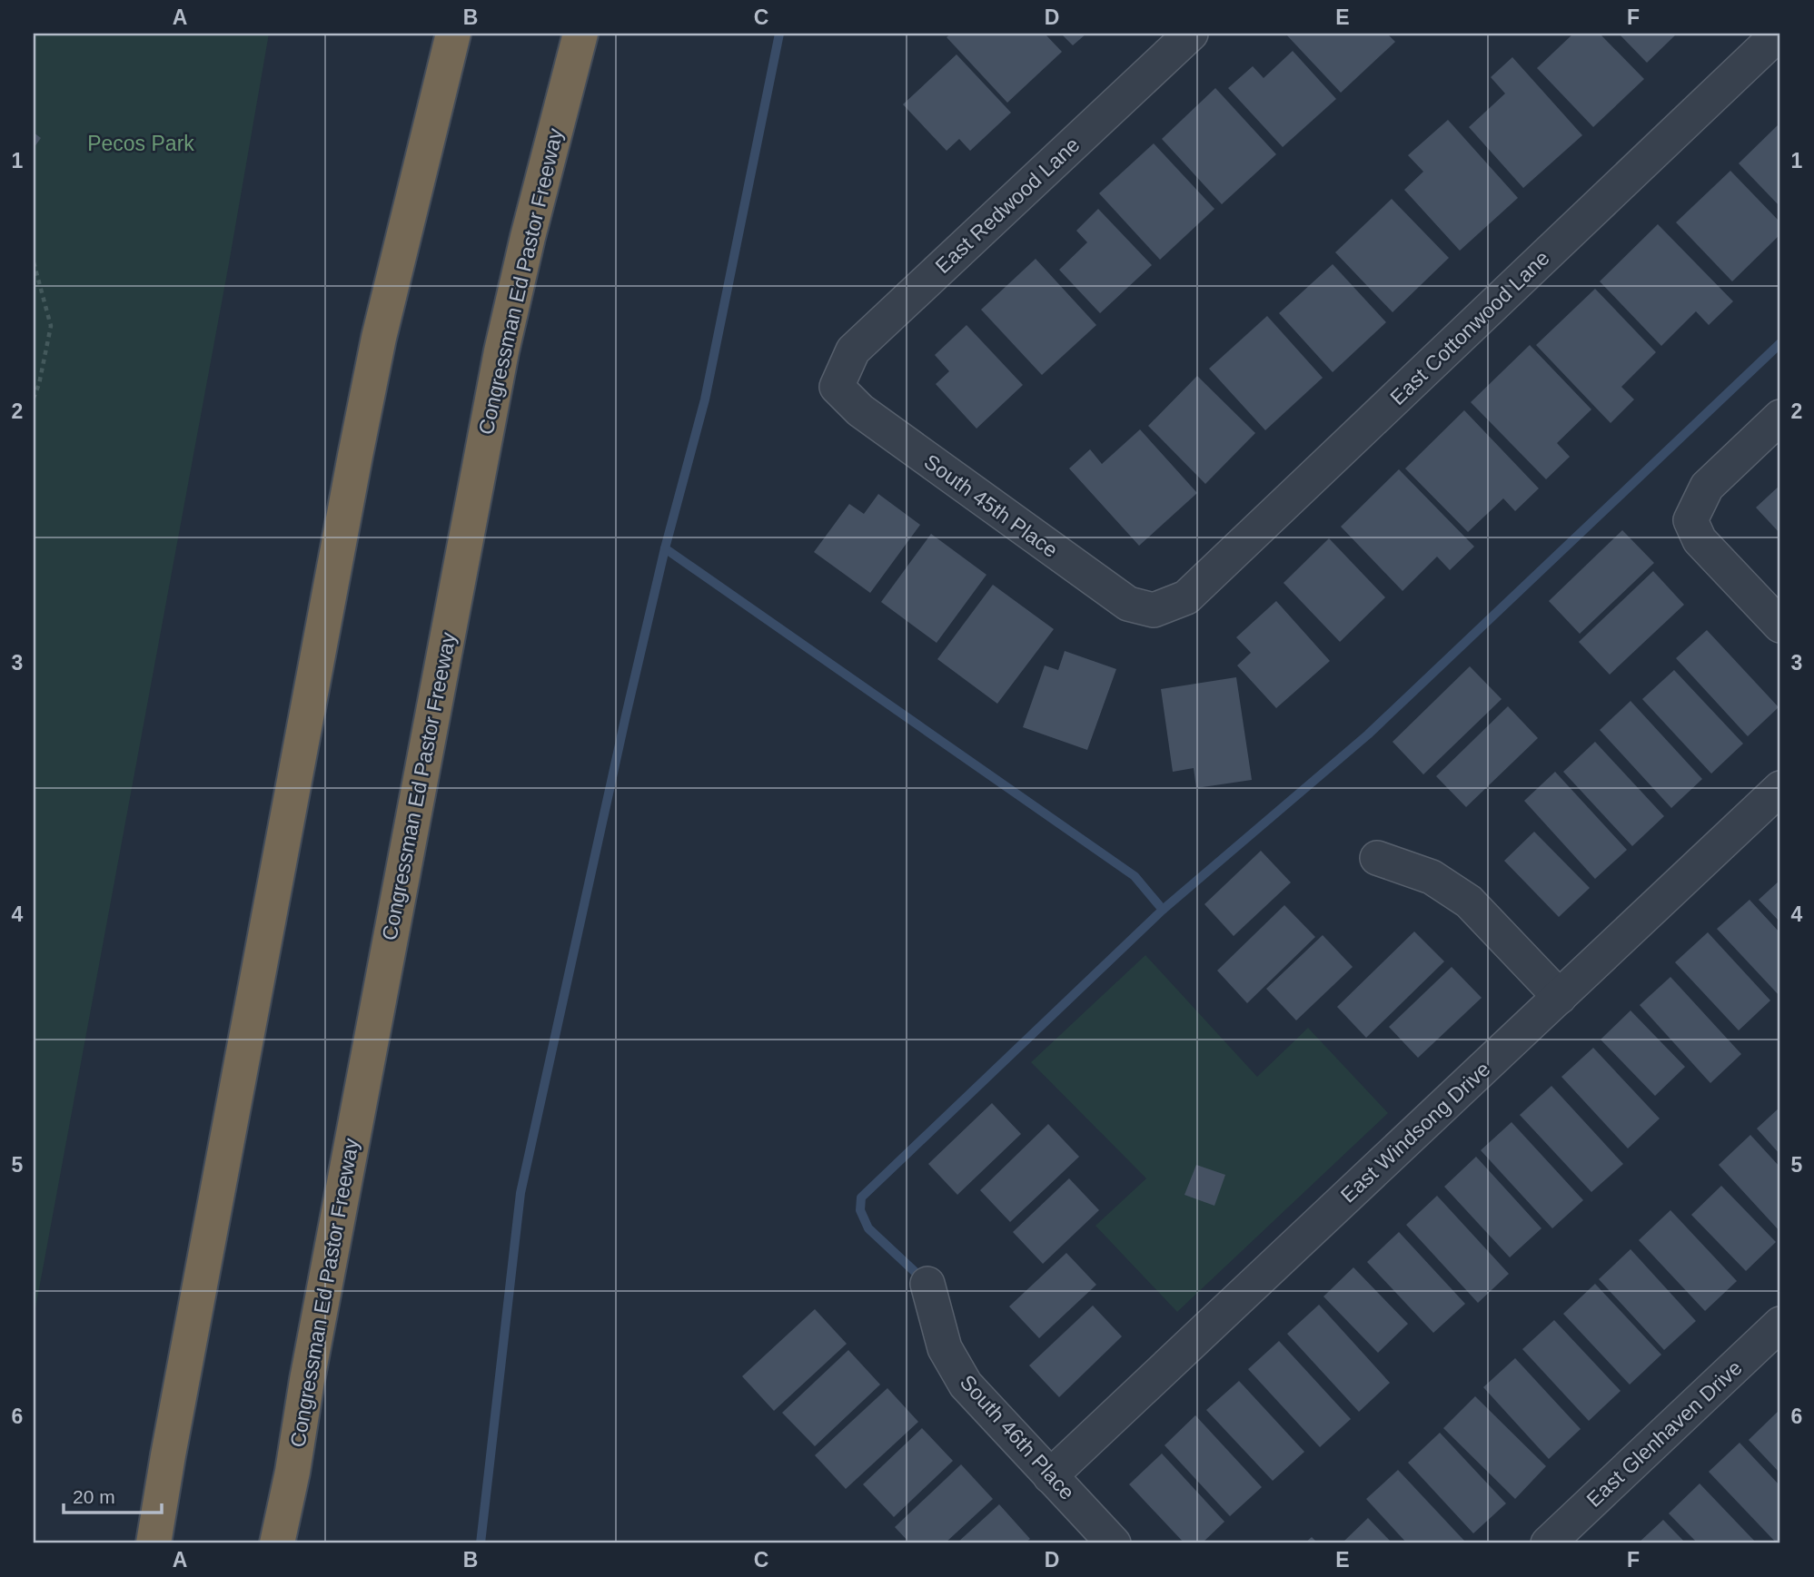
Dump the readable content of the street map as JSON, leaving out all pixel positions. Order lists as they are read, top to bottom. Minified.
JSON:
{"streets":{"highway":["Congressman Ed Pastor Freeway"],"street":["East Redwood Lane","East Cottonwood Lane","South 45th Place","East Windsong Drive","East Glenhaven Drive","South 46th Place"]},"crossings":[["East Redwood Lane","South 45th Place"],["East Cottonwood Lane","South 45th Place"],["East Windsong Drive","South 46th Place"]],"parks":["Pecos Park"],"scale_bar":"20 m","grid":{"columns":["A","B","C","D","E","F"],"rows":["1","2","3","4","5","6"]}}
